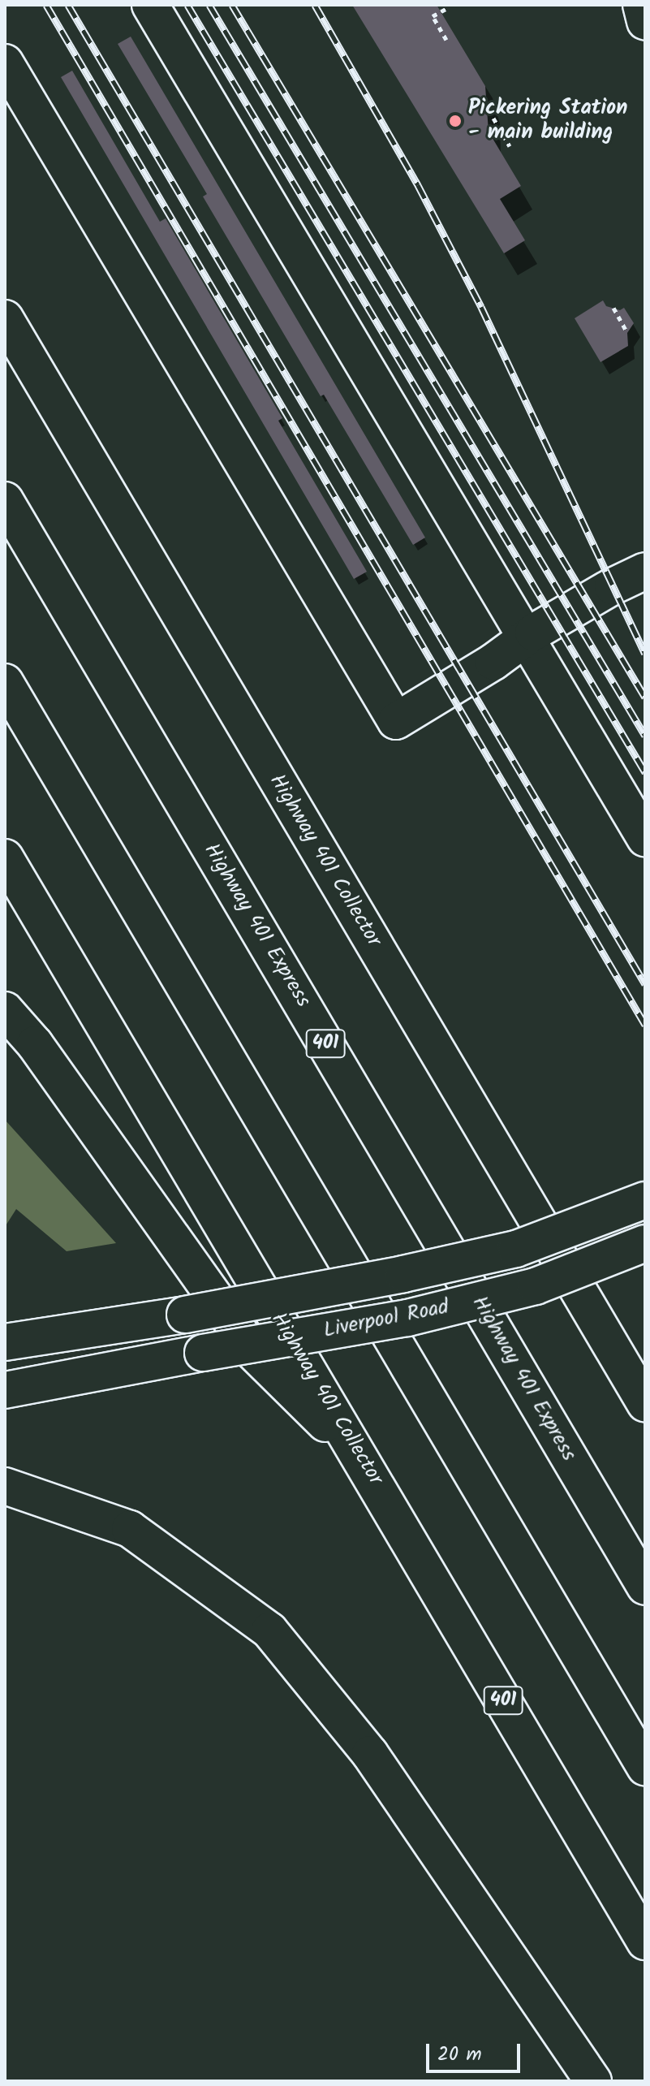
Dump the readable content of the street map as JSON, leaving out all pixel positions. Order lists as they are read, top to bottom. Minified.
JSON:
{"streets":{"main road":["Highway 401 Collector","Highway 401 Express","401","Liverpool Road"]},"places":["Pickering Station - main building"],"scale_bar":"20 m"}
